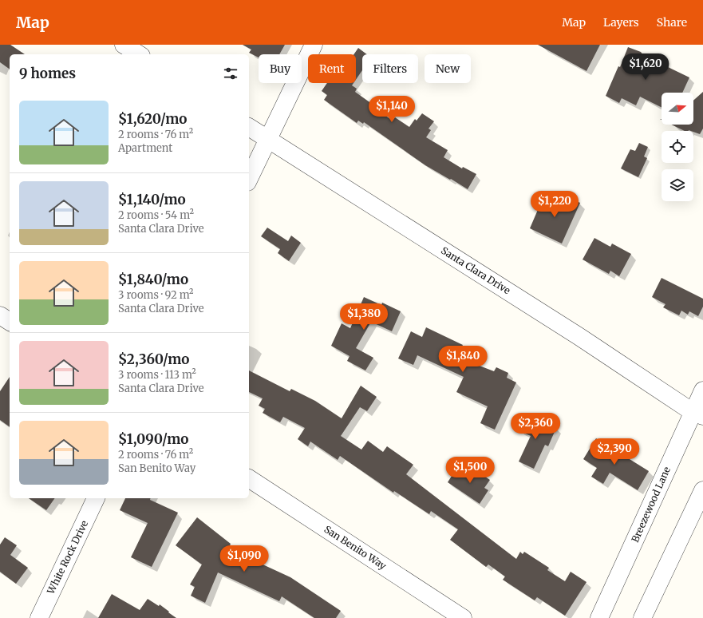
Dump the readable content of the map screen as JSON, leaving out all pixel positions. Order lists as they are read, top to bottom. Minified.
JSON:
{"streets":{"street":["Santa Clara Drive","Breezewood Lane","San Benito Way","White Rock Drive"]},"crossings":[["Santa Clara Drive","Breezewood Lane"]],"north":"right","page":{"header":"Map","nav":["Map","Layers","Share"],"price":["$1,620","$1,140","$1,220","$1,380","$1,840","$2,360","$2,390","$1,500","$1,090"],"chip":["Buy","Rent","Filters","New"],"heading":"9 homes","list":[{"name":"$1,620/mo","note":"2 rooms · 76 m² · Apartment"},{"name":"$1,140/mo","note":"2 rooms · 54 m² · Santa Clara Drive"},{"name":"$1,840/mo","note":"3 rooms · 92 m² · Santa Clara Drive"},{"name":"$2,360/mo","note":"3 rooms · 113 m² · Santa Clara Drive"},{"name":"$1,090/mo","note":"2 rooms · 76 m² · San Benito Way"}]}}
